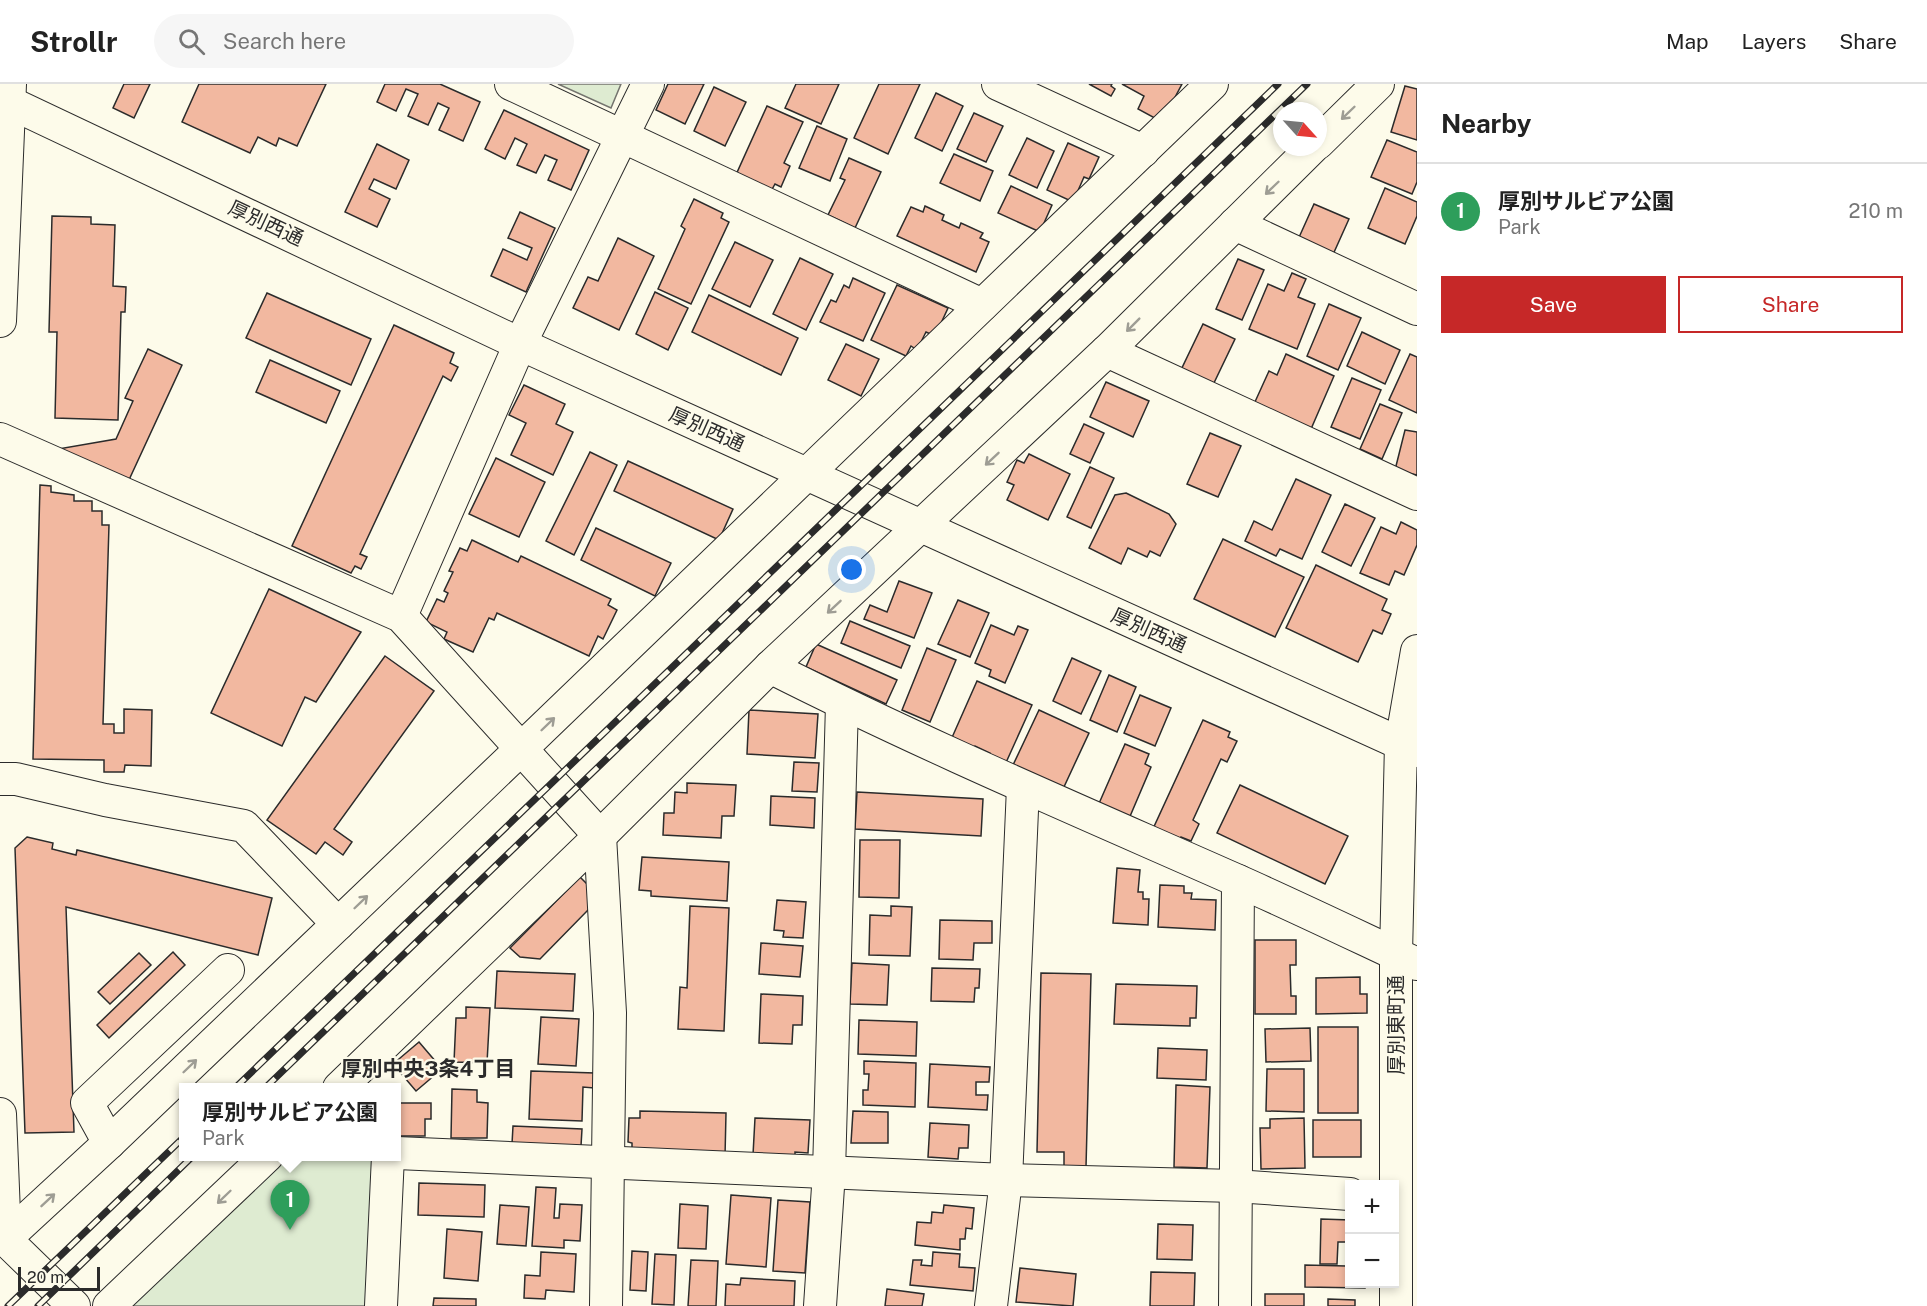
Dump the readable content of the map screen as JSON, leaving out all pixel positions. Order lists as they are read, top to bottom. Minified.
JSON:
{"streets":{"street":["厚別西通","厚別東町通"]},"crossings":[["厚別西通","厚別東町通"]],"districts":["厚別中央3条4丁目"],"scale_bar":"20 m","north":"bottom right","page":{"header":"Strollr","search":"Search here","nav":["Map","Layers","Share"],"heading":"Nearby","list":[{"mark":"1","name":"厚別サルビア公園","note":"Park","value":"210 m"}],"buttons":["Save","Share"],"popup":["厚別サルビア公園","Park"],"map_buttons":["+","−"],"pins":"1","scale":"20 m"}}
